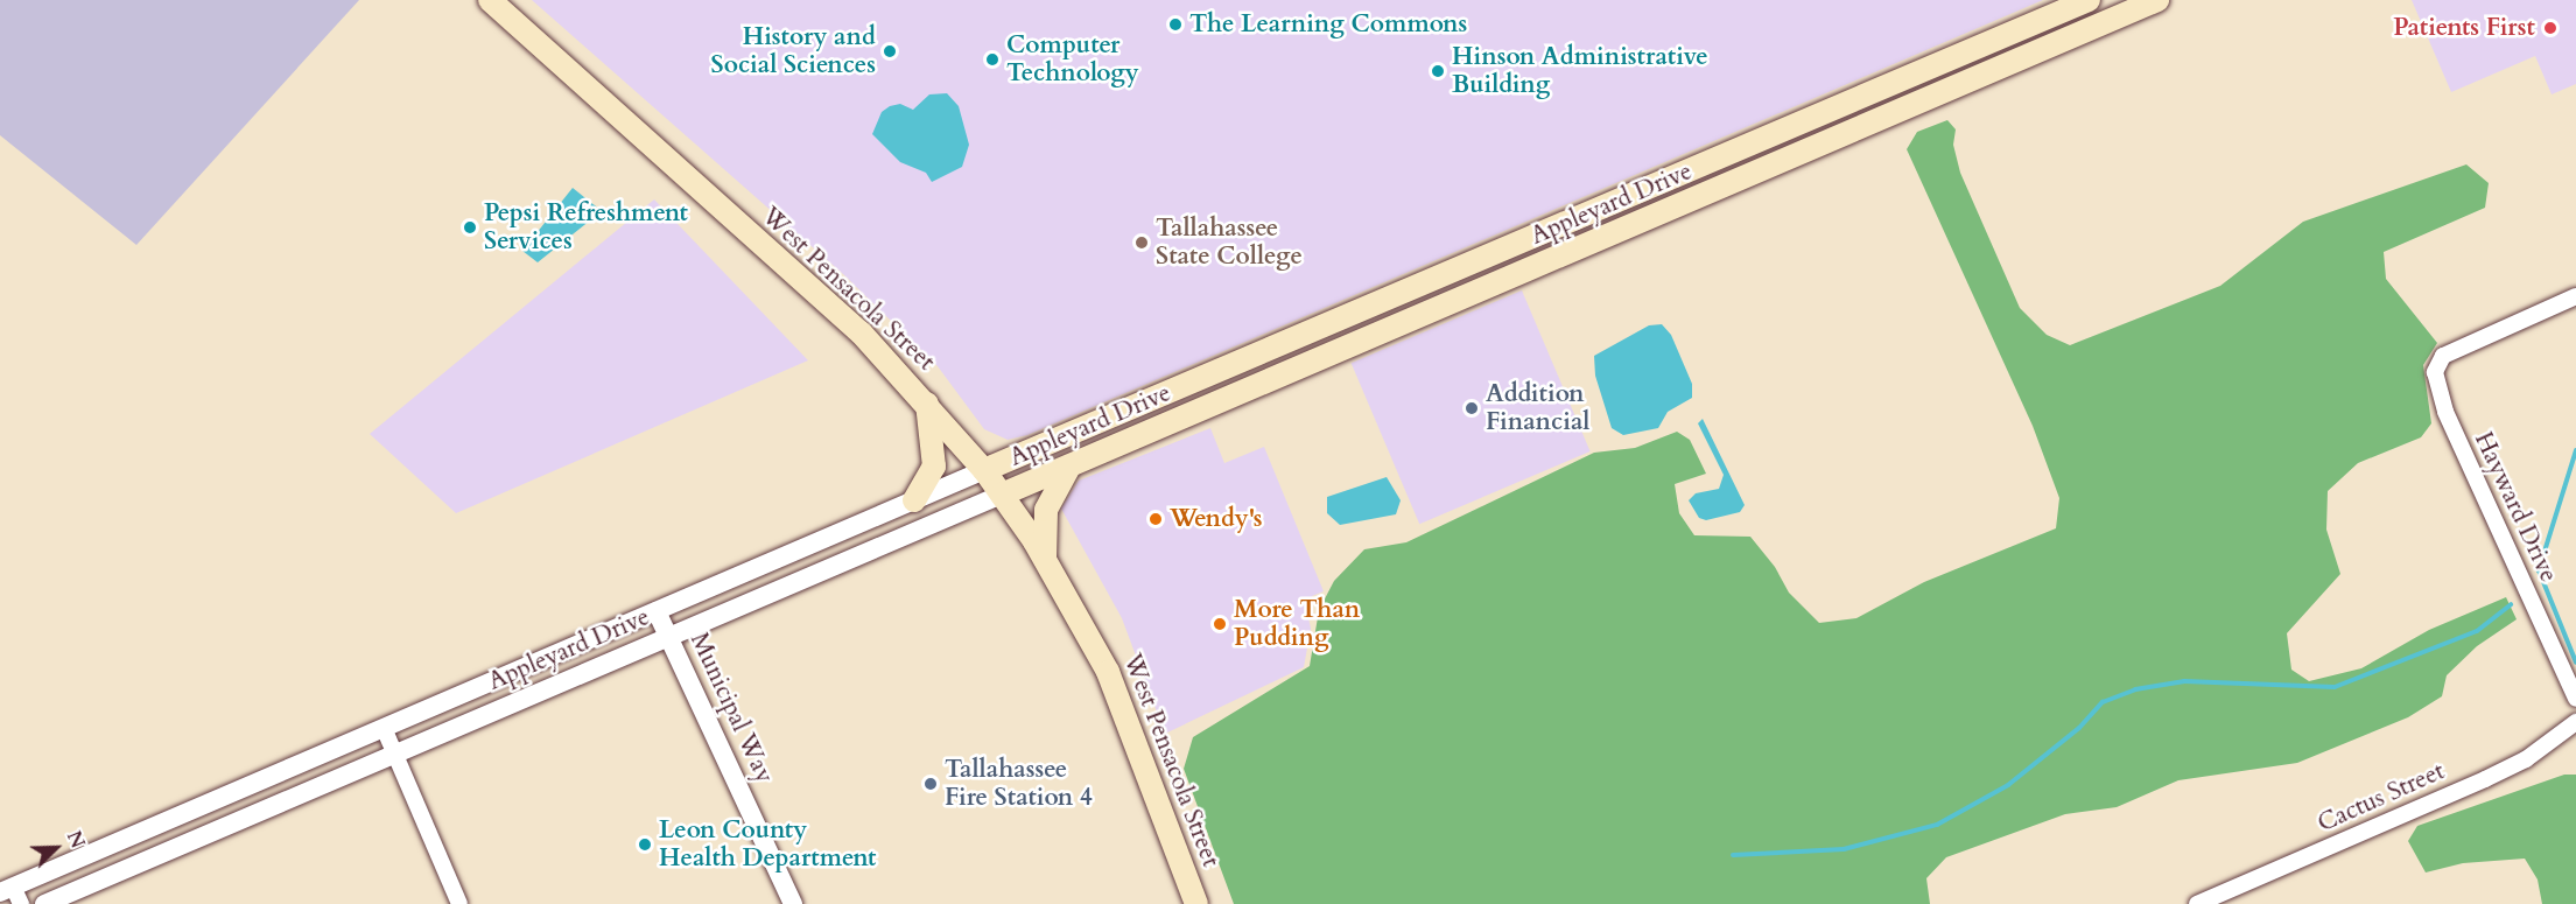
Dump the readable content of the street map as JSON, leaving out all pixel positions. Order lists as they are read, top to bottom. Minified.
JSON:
{"streets":{"main road":["Appleyard Drive","West Pensacola Street"],"street":["Hayward Drive","Municipal Way","Cactus Street"]},"crossings":[["Appleyard Drive","West Pensacola Street"],["Appleyard Drive","Municipal Way"]],"places":["The Learning Commons","Patients First","History and Social Sciences","Computer Technology","Hinson Administrative Building","Pepsi Refreshment Services","Tallahassee State College","Addition Financial","Wendy's","More Than Pudding","Tallahassee Fire Station 4","Leon County Health Department"],"north":"top right"}
